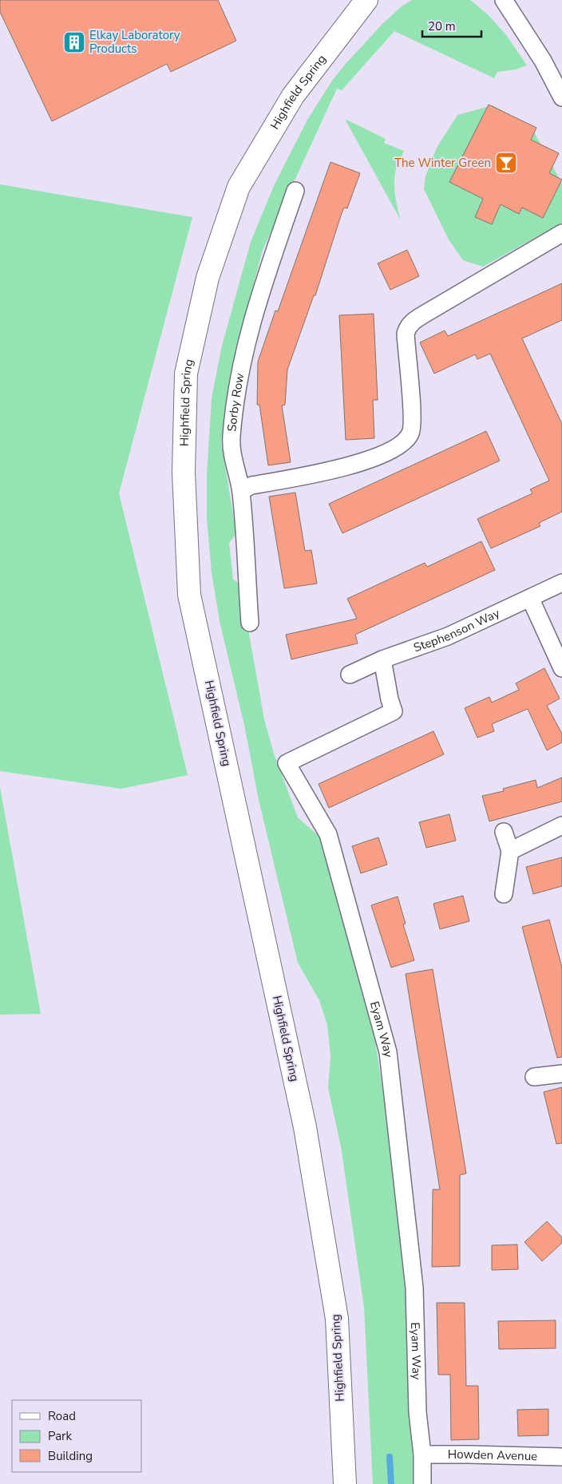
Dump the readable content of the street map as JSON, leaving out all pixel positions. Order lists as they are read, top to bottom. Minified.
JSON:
{"streets":{"main road":["Highfield Spring"],"street":["Sorby Row","Stephenson Way","Eyam Way","Howden Avenue"]},"crossings":[["Stephenson Way","Eyam Way"],["Eyam Way","Howden Avenue"]],"places":{"building":["Elkay Laboratory Products"],"bar":["The Winter Green"]},"legend":["Road","Park","Building"],"scale_bar":"20 m"}
